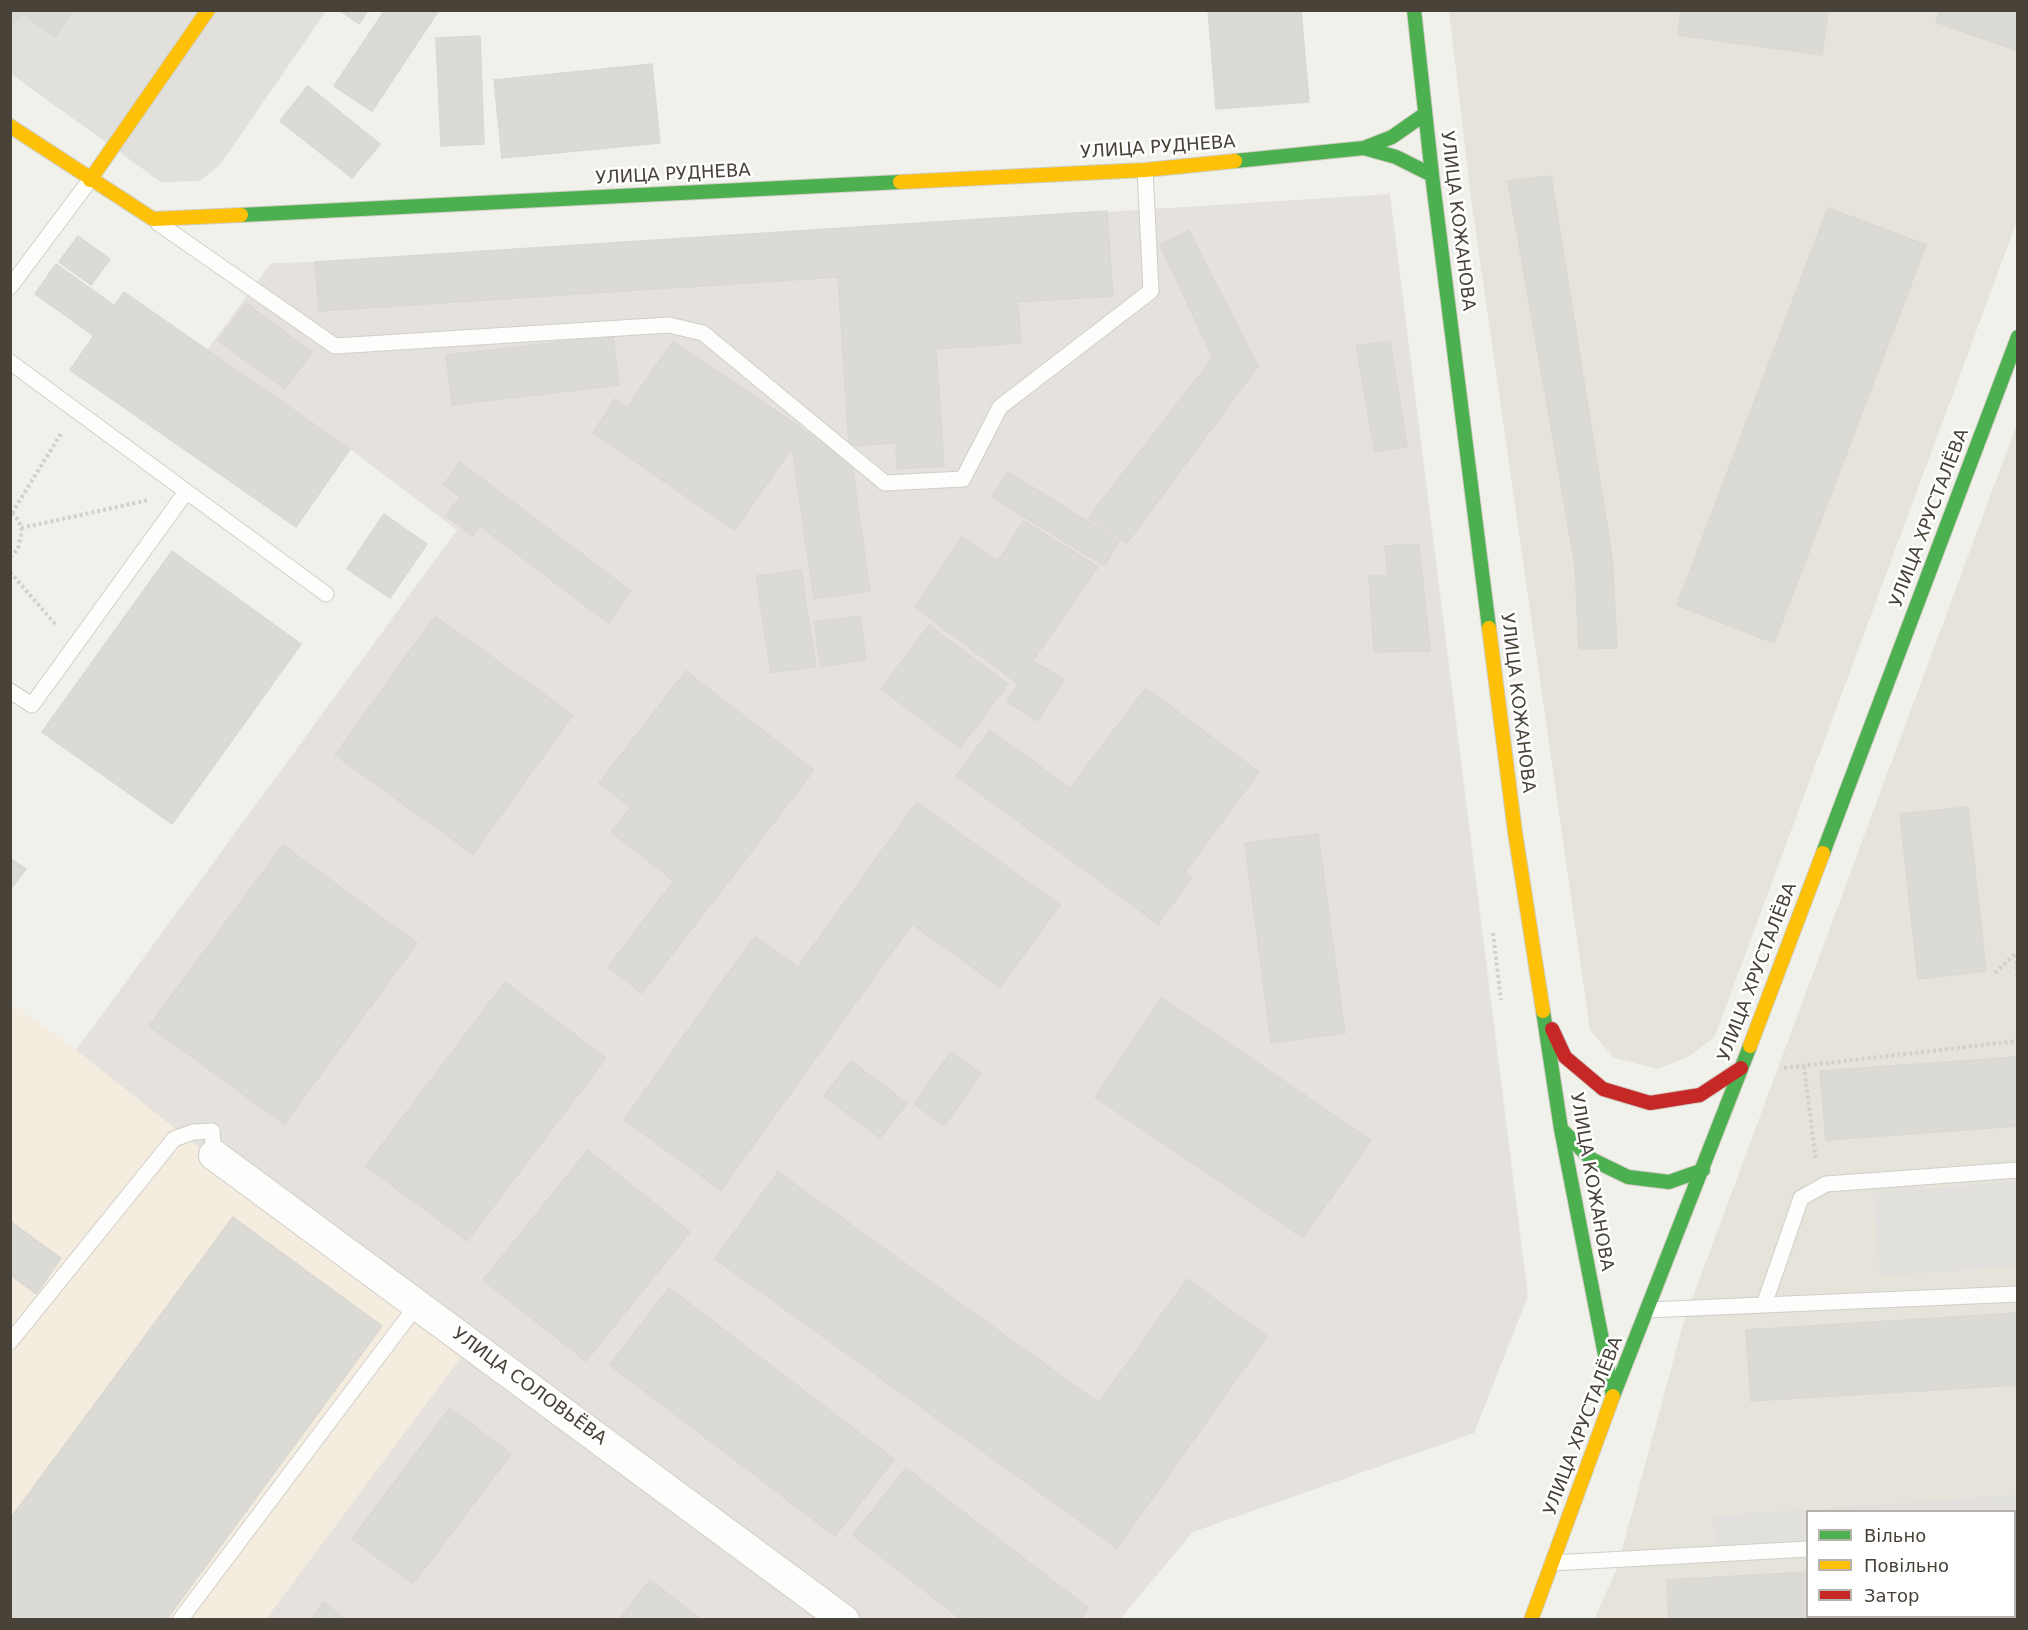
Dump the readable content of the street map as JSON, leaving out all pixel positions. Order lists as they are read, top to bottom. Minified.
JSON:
{"streets":{"main road":["УЛИЦА РУДНЕВА","УЛИЦА КОЖАНОВА","УЛИЦА ХРУСТАЛЁВА"],"street":["УЛИЦА СОЛОВЬЁВА"]},"crossings":[["УЛИЦА РУДНЕВА","УЛИЦА КОЖАНОВА"],["УЛИЦА КОЖАНОВА","УЛИЦА ХРУСТАЛЁВА"]],"legend":["Вільно","Повільно","Затор"]}
